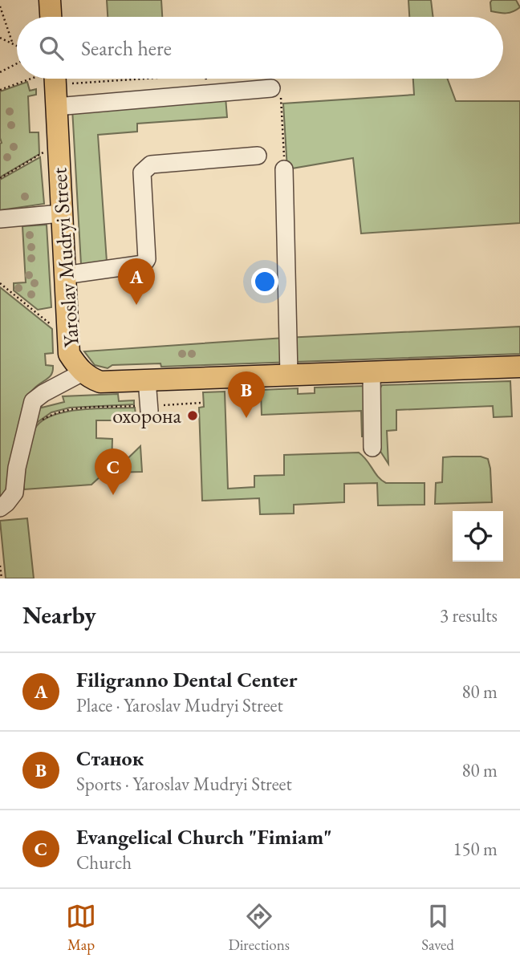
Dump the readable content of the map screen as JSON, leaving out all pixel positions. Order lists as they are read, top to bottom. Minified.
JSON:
{"streets":{"main road":["Yaroslav Mudryi Street"]},"places":["охорона"],"page":{"search":"Search here","pins":["A","B","C"],"heading":["Nearby","3 results"],"list":[{"mark":"A","name":"Filigranno Dental Center","note":"Place · Yaroslav Mudryi Street","value":"80 m"},{"mark":"B","name":"Станок","note":"Sports · Yaroslav Mudryi Street","value":"80 m"},{"mark":"C","name":"Evangelical Church \"Fimiam\"","note":"Church","value":"150 m"}],"nav":["Map","Directions","Saved"]}}
